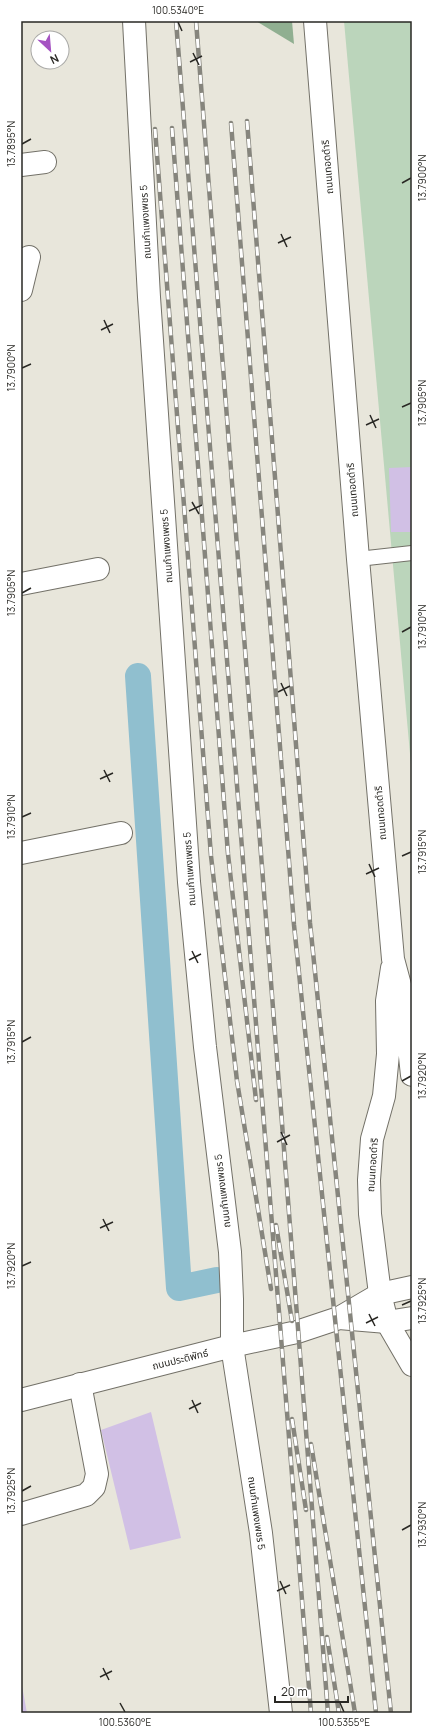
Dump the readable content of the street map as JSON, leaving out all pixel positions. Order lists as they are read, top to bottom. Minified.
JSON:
{"streets":{"street":["ถนนเทอดดำริ","ถนนกำแพงเพชร 5","ถนนประดิพัทธ์"]},"crossings":[["ถนนเทอดดำริ","ถนนประดิพัทธ์"],["ถนนกำแพงเพชร 5","ถนนประดิพัทธ์"]],"scale_bar":"20 m","north":"bottom right","coordinates":["100.5340°E","13.7895°N","13.7900°N","13.7905°N","13.7910°N","13.7915°N","13.7920°N","13.7925°N","13.7930°N","100.5360°E","100.5355°E"]}
